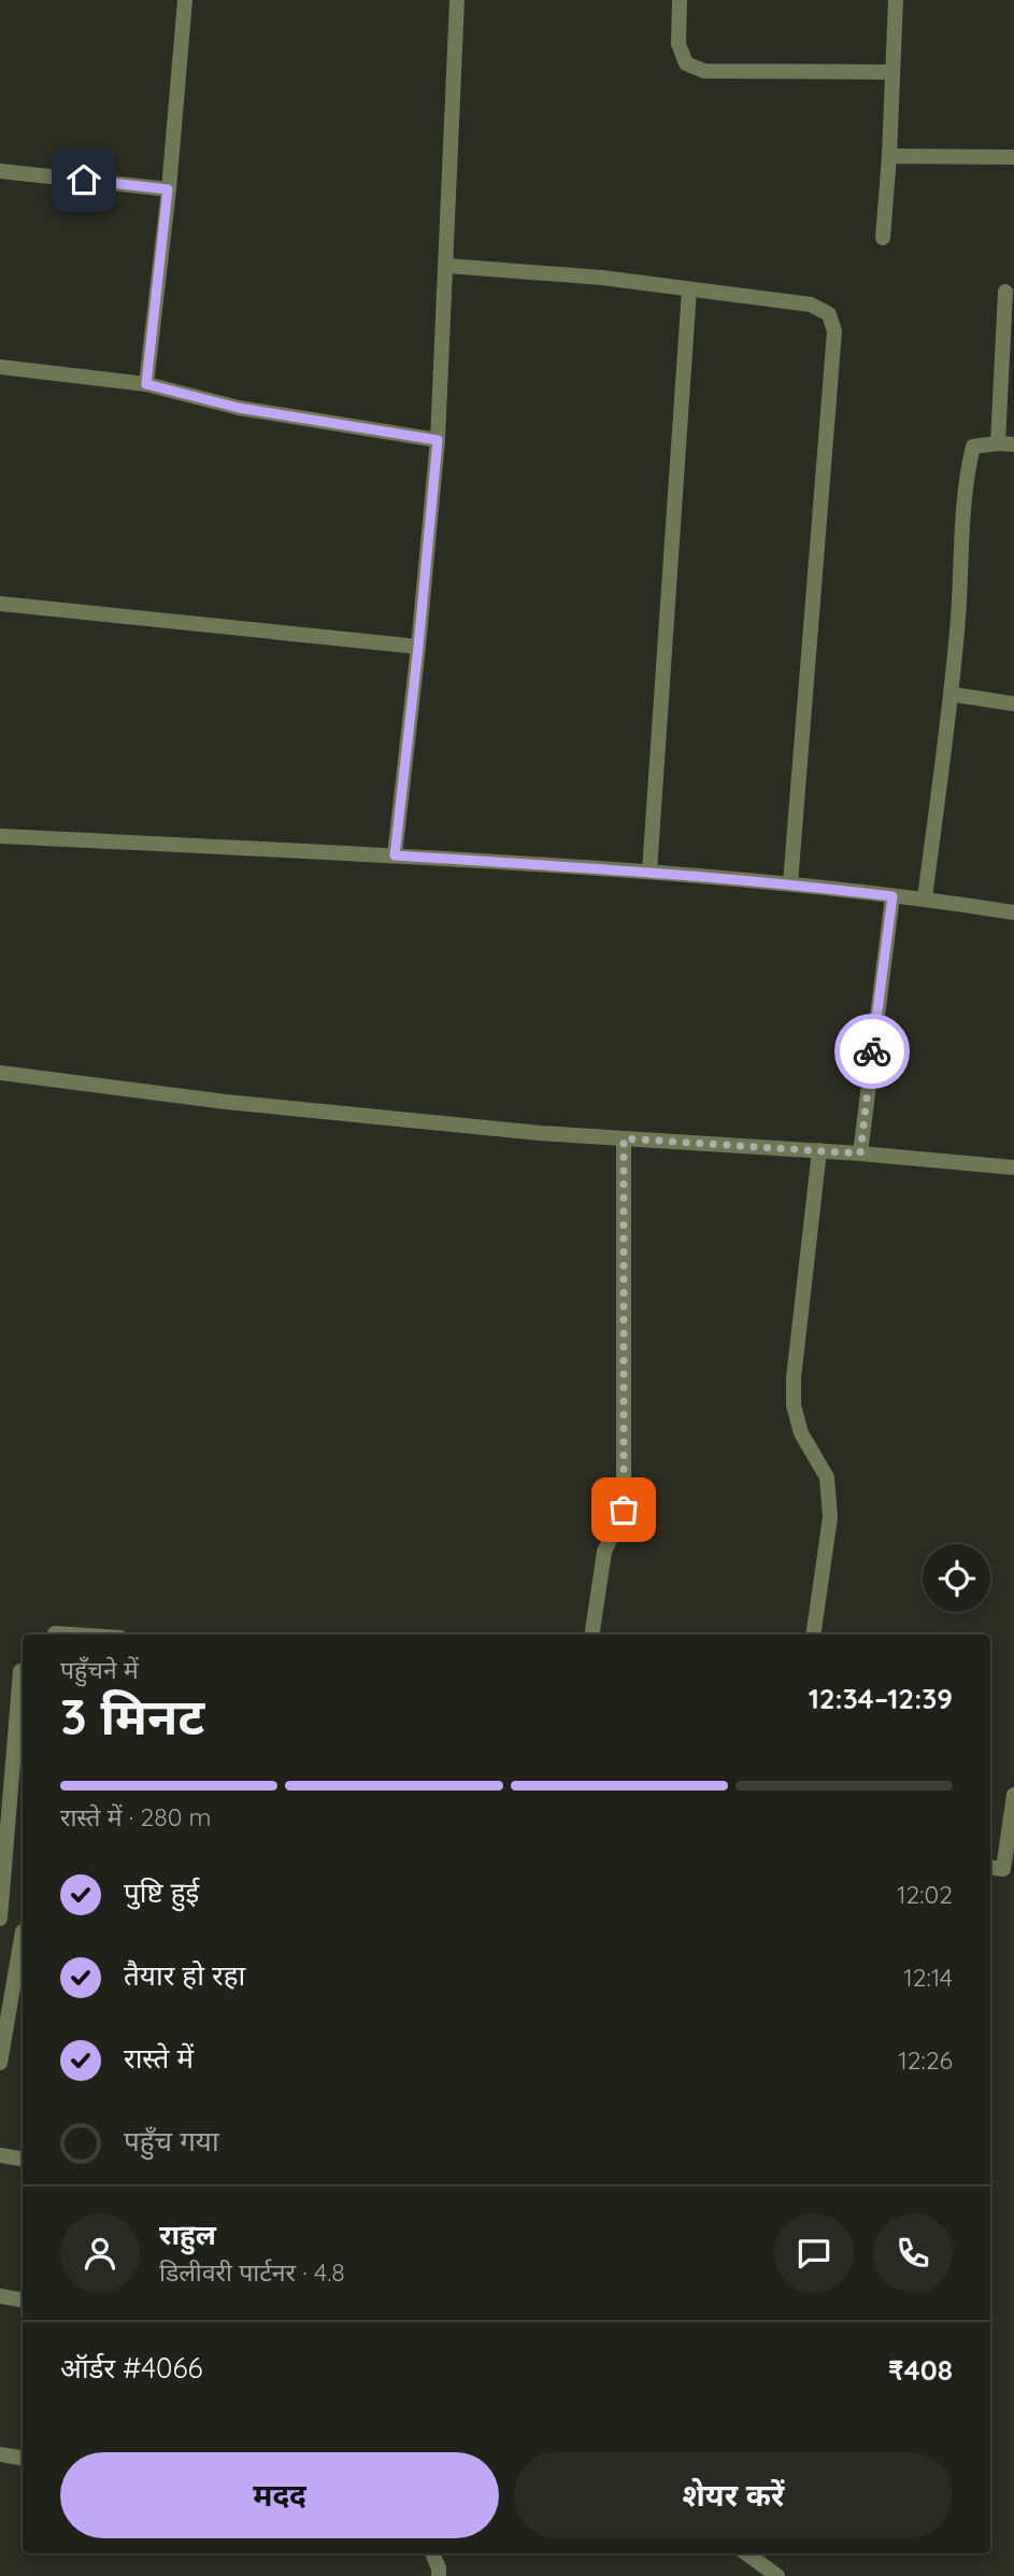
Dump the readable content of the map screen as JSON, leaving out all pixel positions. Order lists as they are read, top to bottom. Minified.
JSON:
{"page":{"heading":["3 मिनट","पहुँचने में","12:34–12:39"],"panel":["राहुल","डिलीवरी पार्टनर · 4.8","ऑर्डर #4066","₹408"],"bar":"रास्ते में · 280 m","list":[["पुष्टि हुई","12:02"],["तैयार हो रहा","12:14"],["रास्ते में","12:26"],"पहुँच गया"],"buttons":["मदद","शेयर करें"]}}
